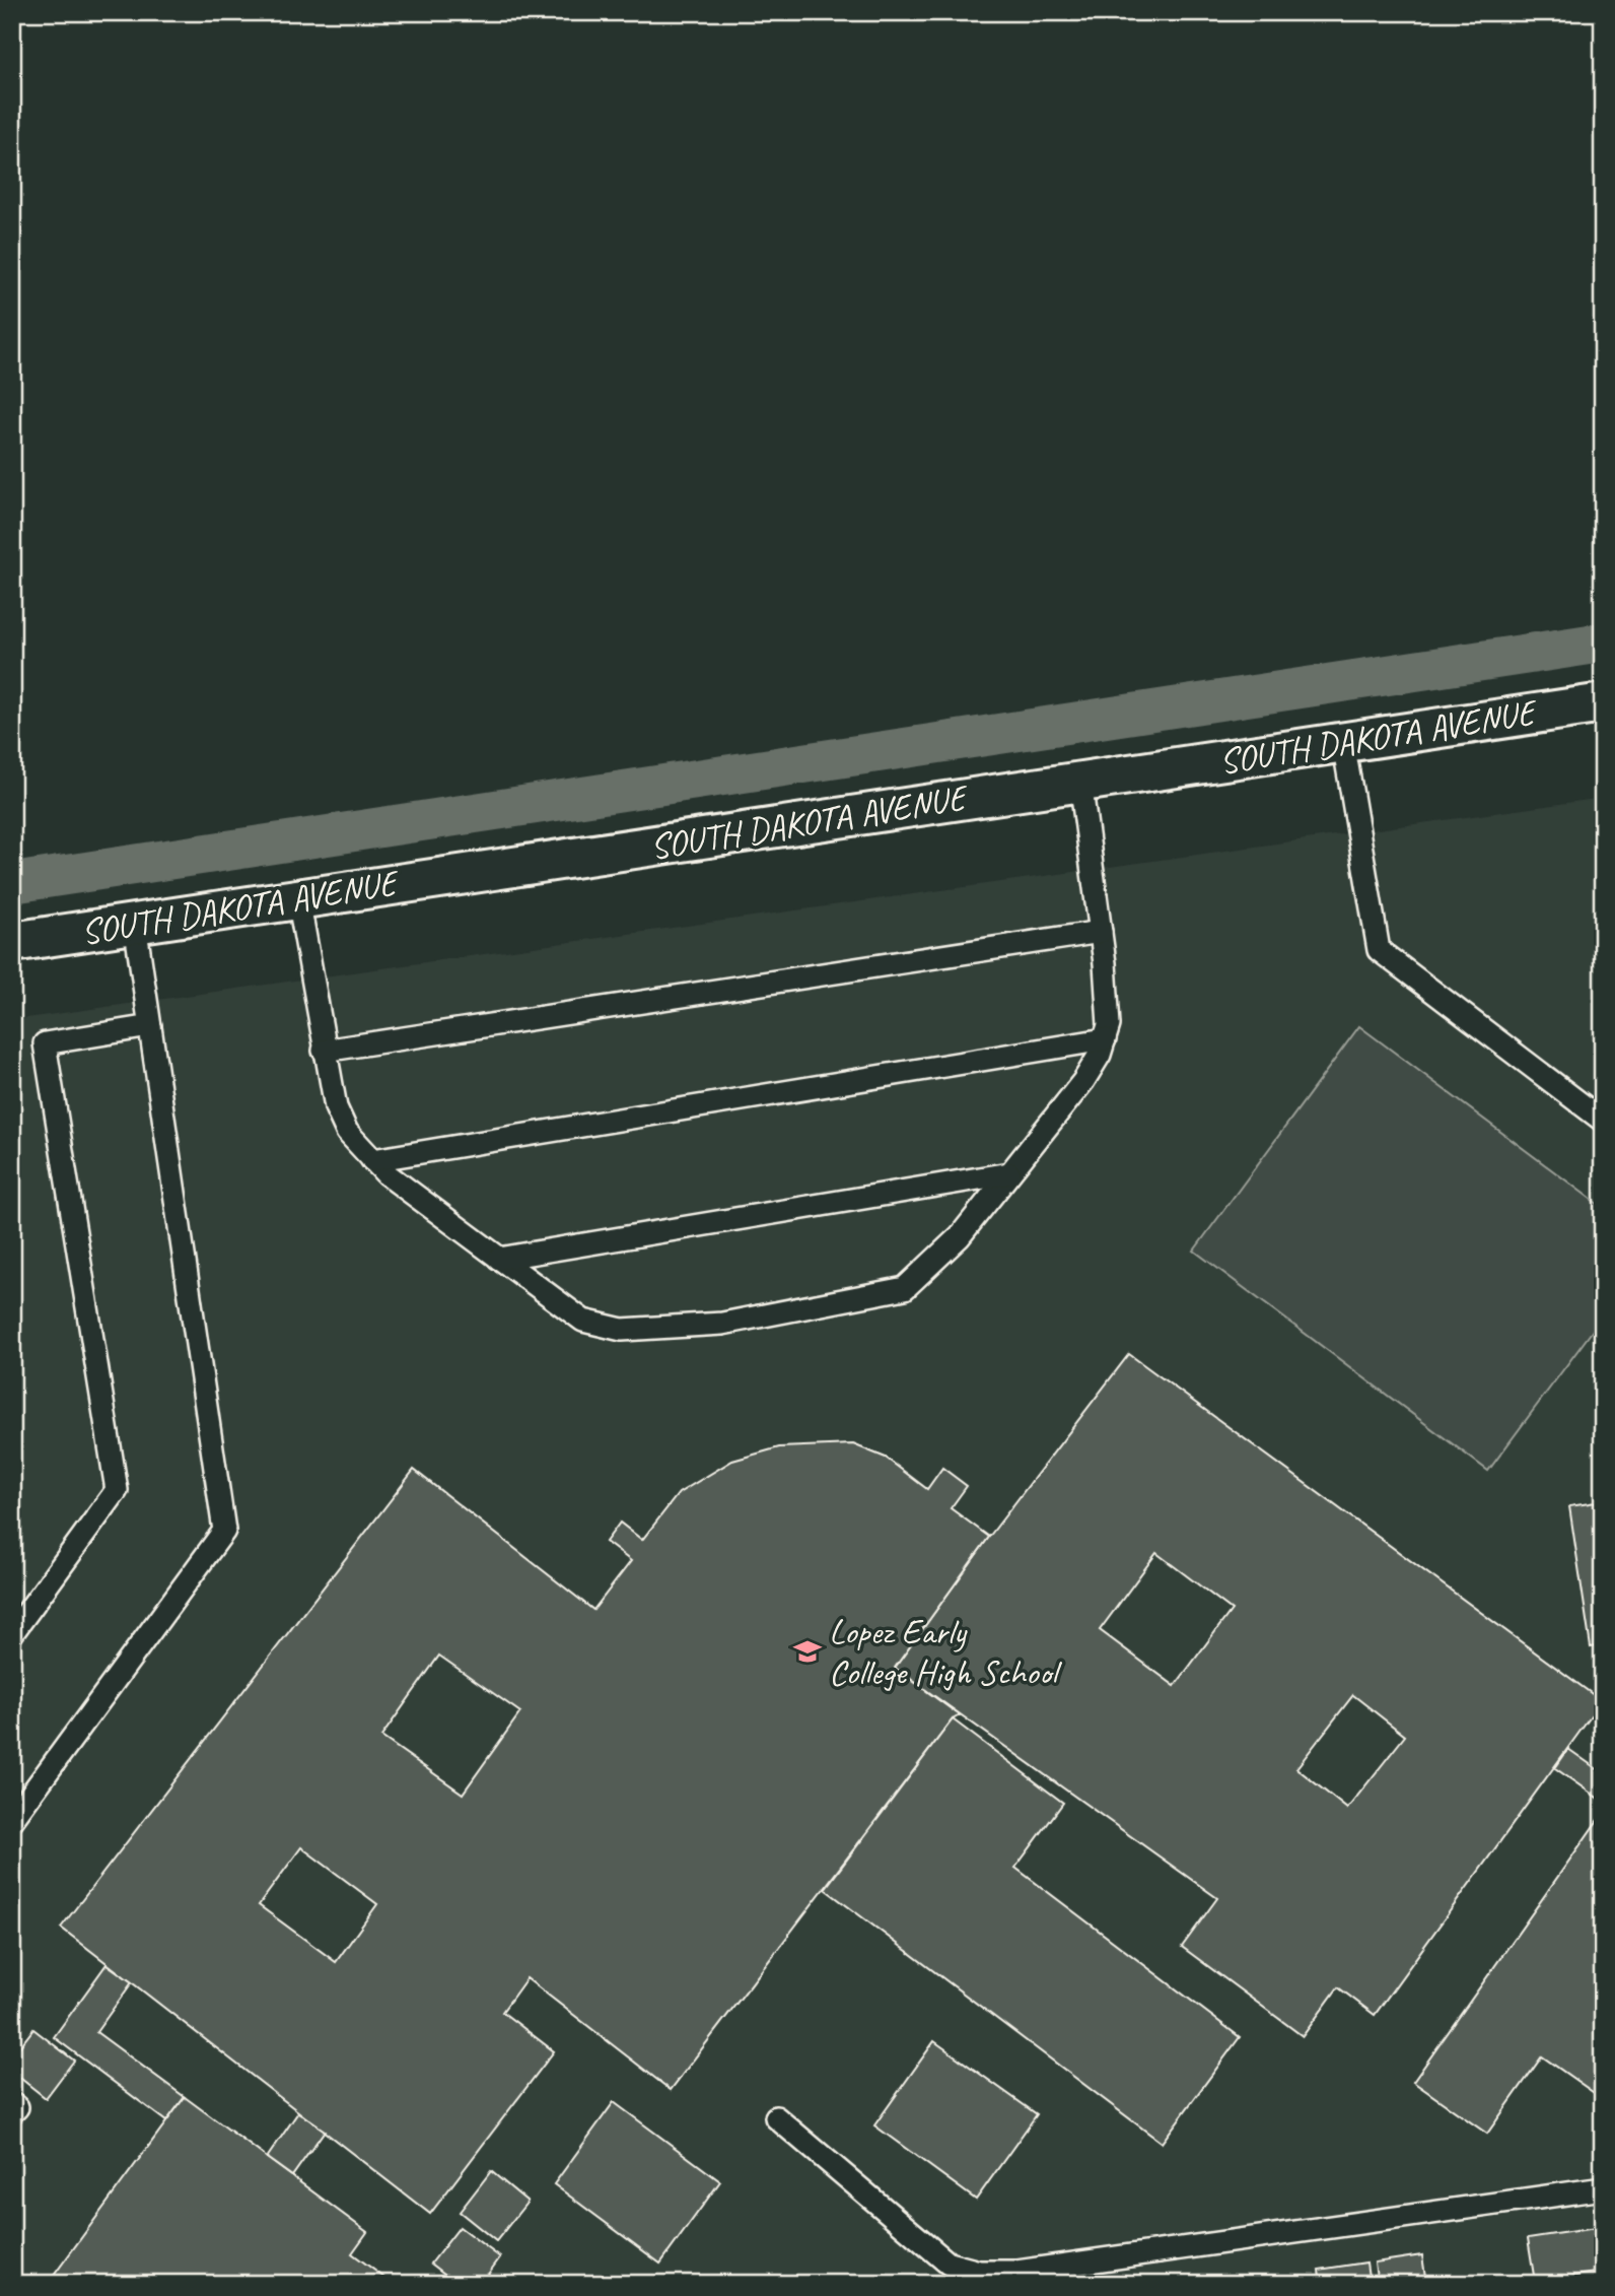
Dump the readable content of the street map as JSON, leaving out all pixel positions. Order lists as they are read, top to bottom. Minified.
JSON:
{"streets":{"street":["SOUTH DAKOTA AVENUE"]},"places":{"school or university":["Lopez Early College High School"]}}
